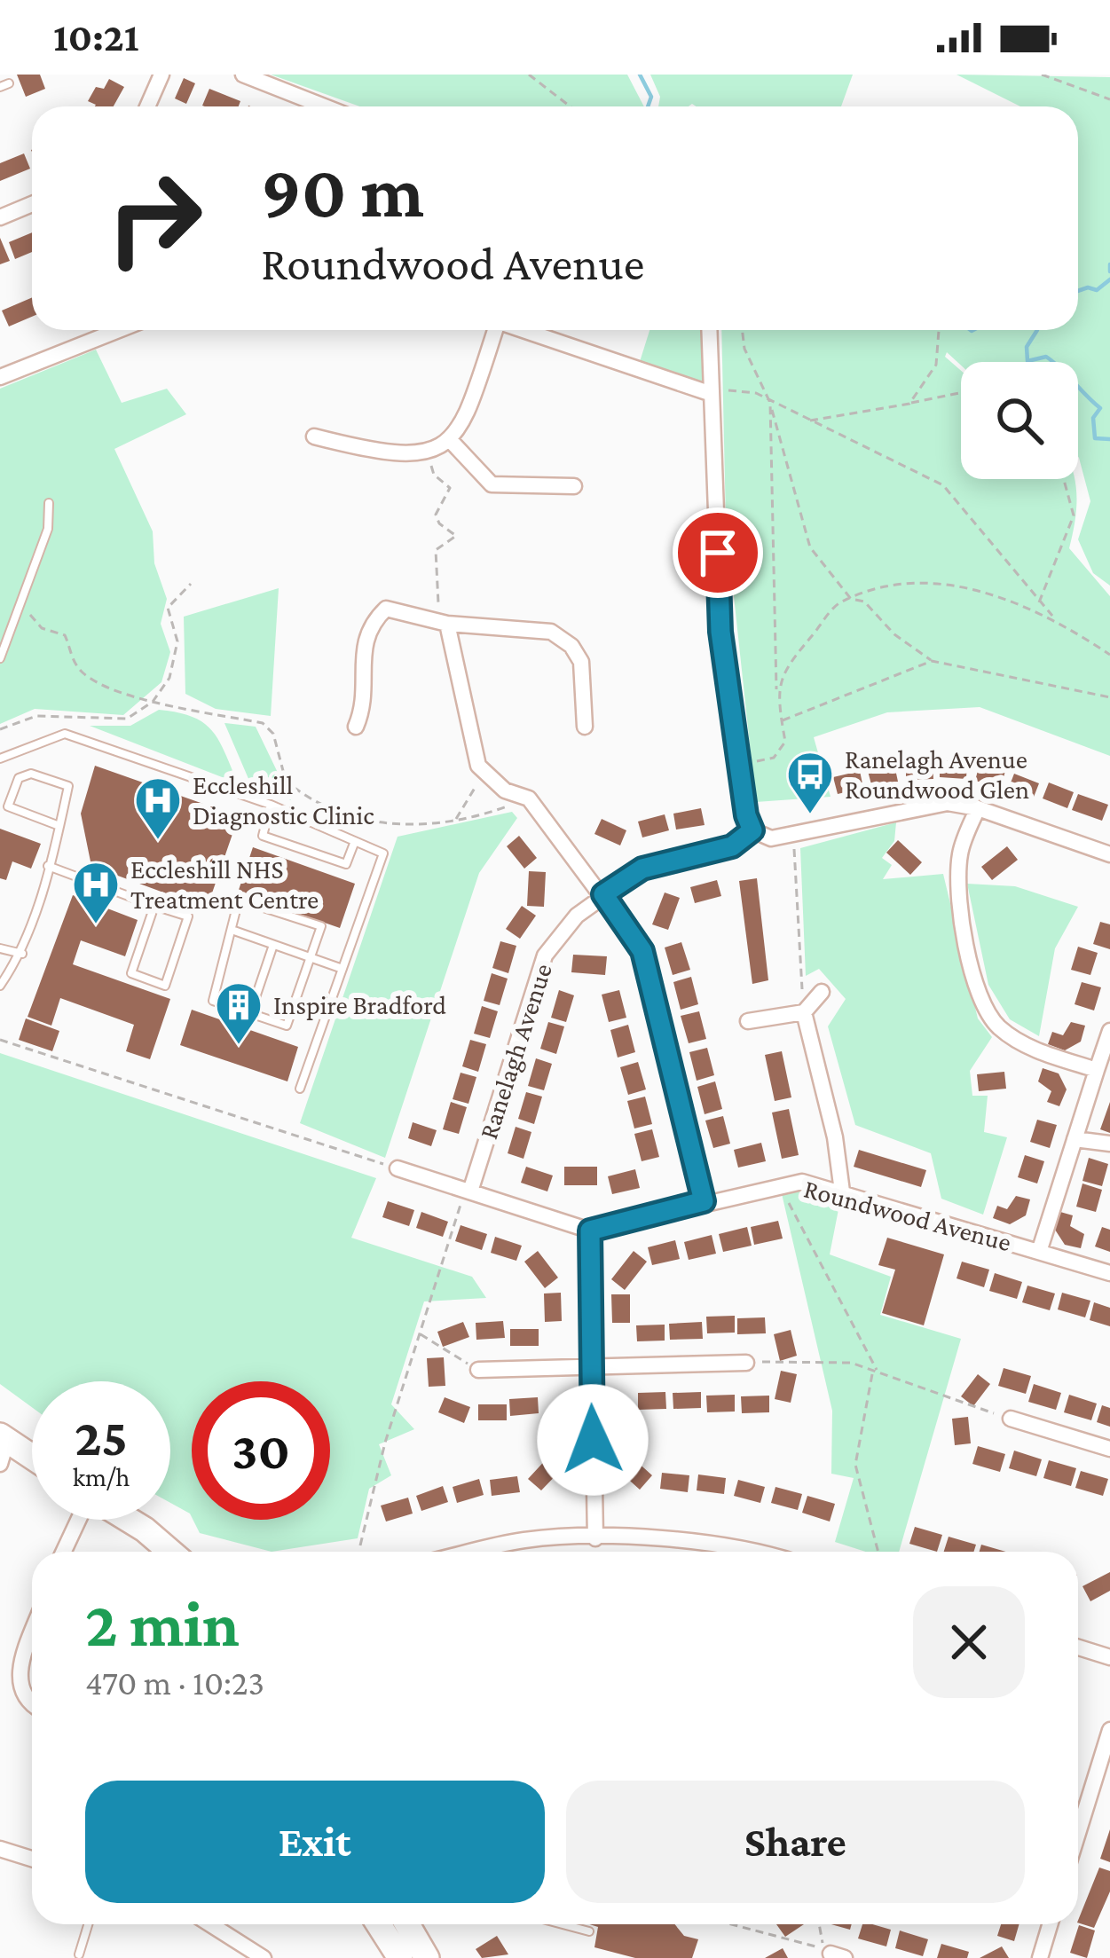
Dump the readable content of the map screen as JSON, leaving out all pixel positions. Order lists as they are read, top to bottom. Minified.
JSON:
{"streets":{"street":["Ranelagh Avenue","Roundwood Avenue"]},"places":{"bus stop":["Ranelagh Avenue Roundwood Glen"],"hospital":["Eccleshill Diagnostic Clinic","Eccleshill NHS Treatment Centre"],"building":["Inspire Bradford"]},"page":{"status":"10:21","turn":["90 m","Roundwood Avenue"],"speed":"25 km/h","limit":"30","heading":["2 min","470 m · 10:23"],"buttons":["Exit","Share"]}}
